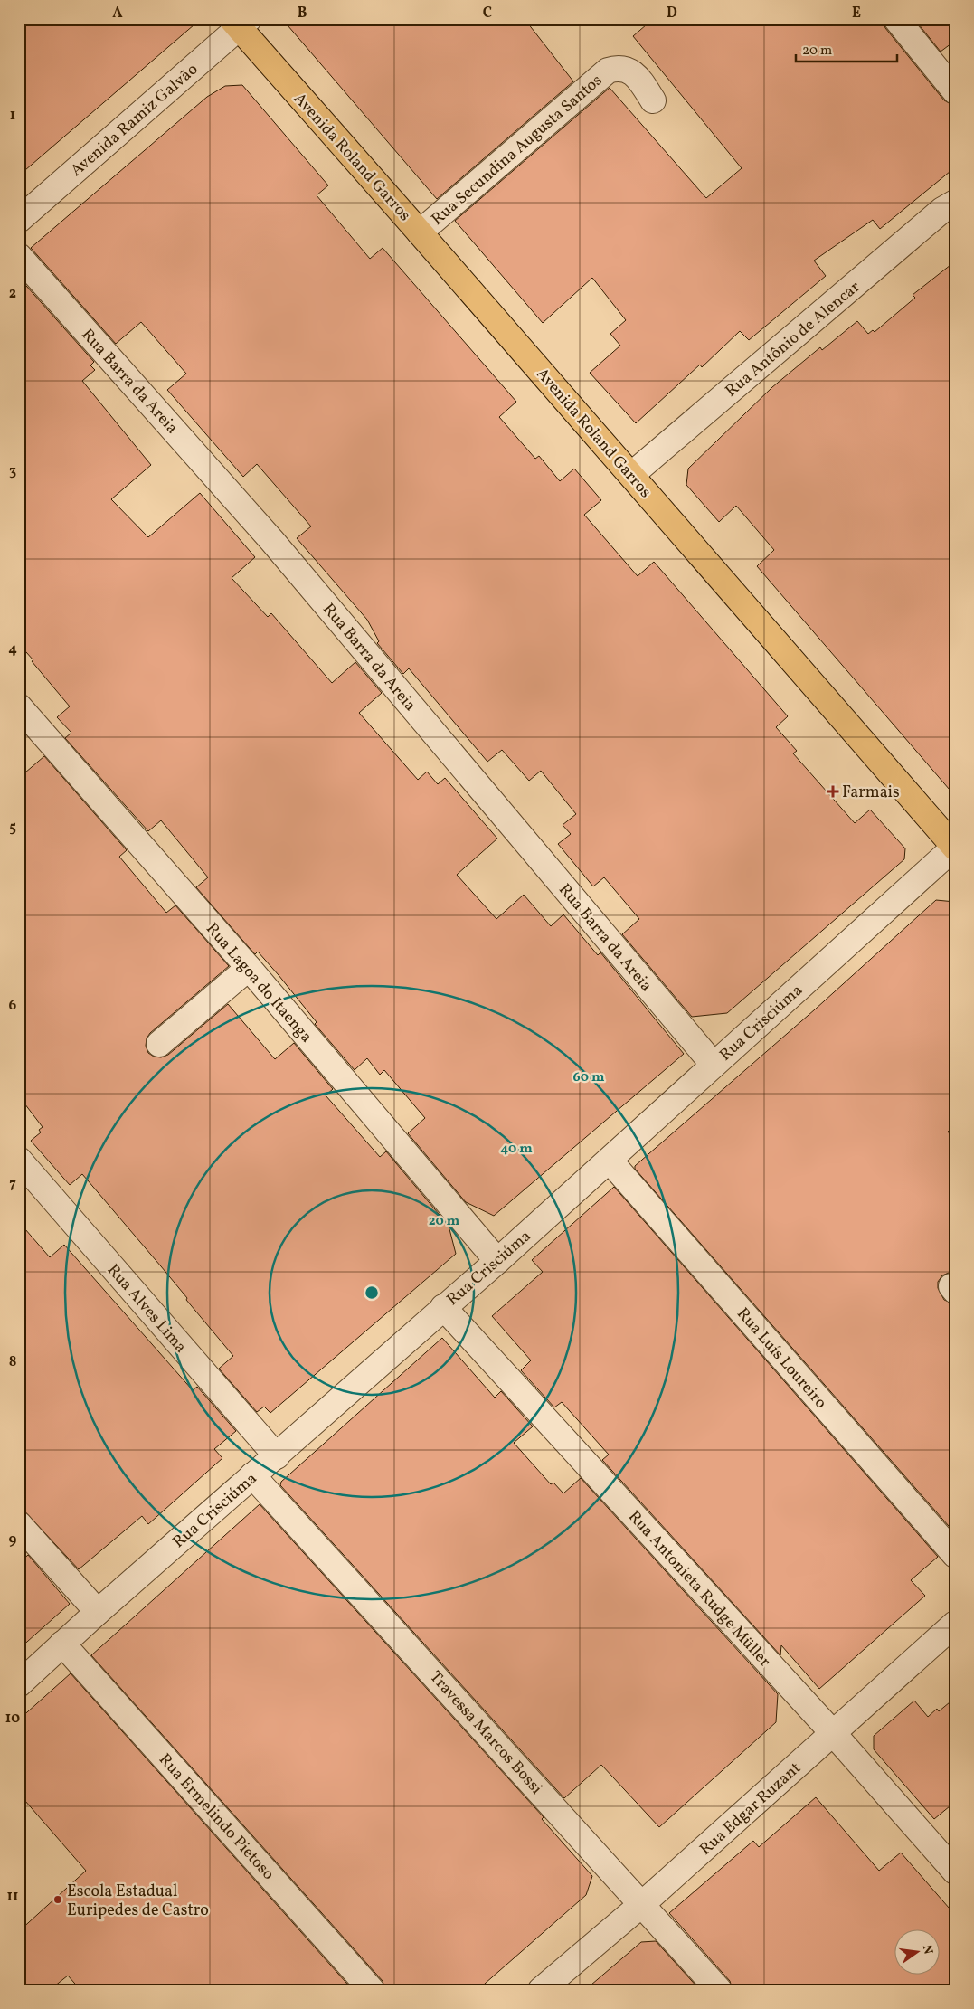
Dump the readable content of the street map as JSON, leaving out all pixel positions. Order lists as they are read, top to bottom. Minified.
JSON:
{"streets":{"main road":["Avenida Roland Garros"],"street":["Avenida Ramiz Galvão","Rua Secundina Augusta Santos","Rua Antônio de Alencar","Rua Barra da Areia","Rua Lagoa do Itaenga","Rua Crisciúma","Rua Alves Lima","Rua Luís Loureiro","Rua Antonieta Rudge Müller","Travessa Marcos Bossi","Rua Edgar Ruzant","Rua Ermelindo Pietoso"]},"crossings":[["Avenida Ramiz Galvão","Avenida Roland Garros"],["Rua Secundina Augusta Santos","Avenida Roland Garros"],["Avenida Roland Garros","Rua Antônio de Alencar"],["Avenida Roland Garros","Rua Crisciúma"],["Rua Barra da Areia","Rua Crisciúma"],["Rua Lagoa do Itaenga","Rua Crisciúma"],["Rua Crisciúma","Rua Alves Lima"],["Rua Crisciúma","Rua Luís Loureiro"],["Rua Crisciúma","Rua Antonieta Rudge Müller"],["Rua Crisciúma","Travessa Marcos Bossi"],["Rua Crisciúma","Rua Ermelindo Pietoso"],["Rua Antonieta Rudge Müller","Rua Edgar Ruzant"],["Travessa Marcos Bossi","Rua Edgar Ruzant"]],"places":{"health":["Farmais"],"other":["Escola Estadual Euripedes de Castro"]},"scale_bar":"20 m","north":"right","grid":{"columns":["A","B","C","D","E"],"rows":["1","2","3","4","5","6","7","8","9","10","11"]},"rings":["60 m","40 m","20 m"]}
